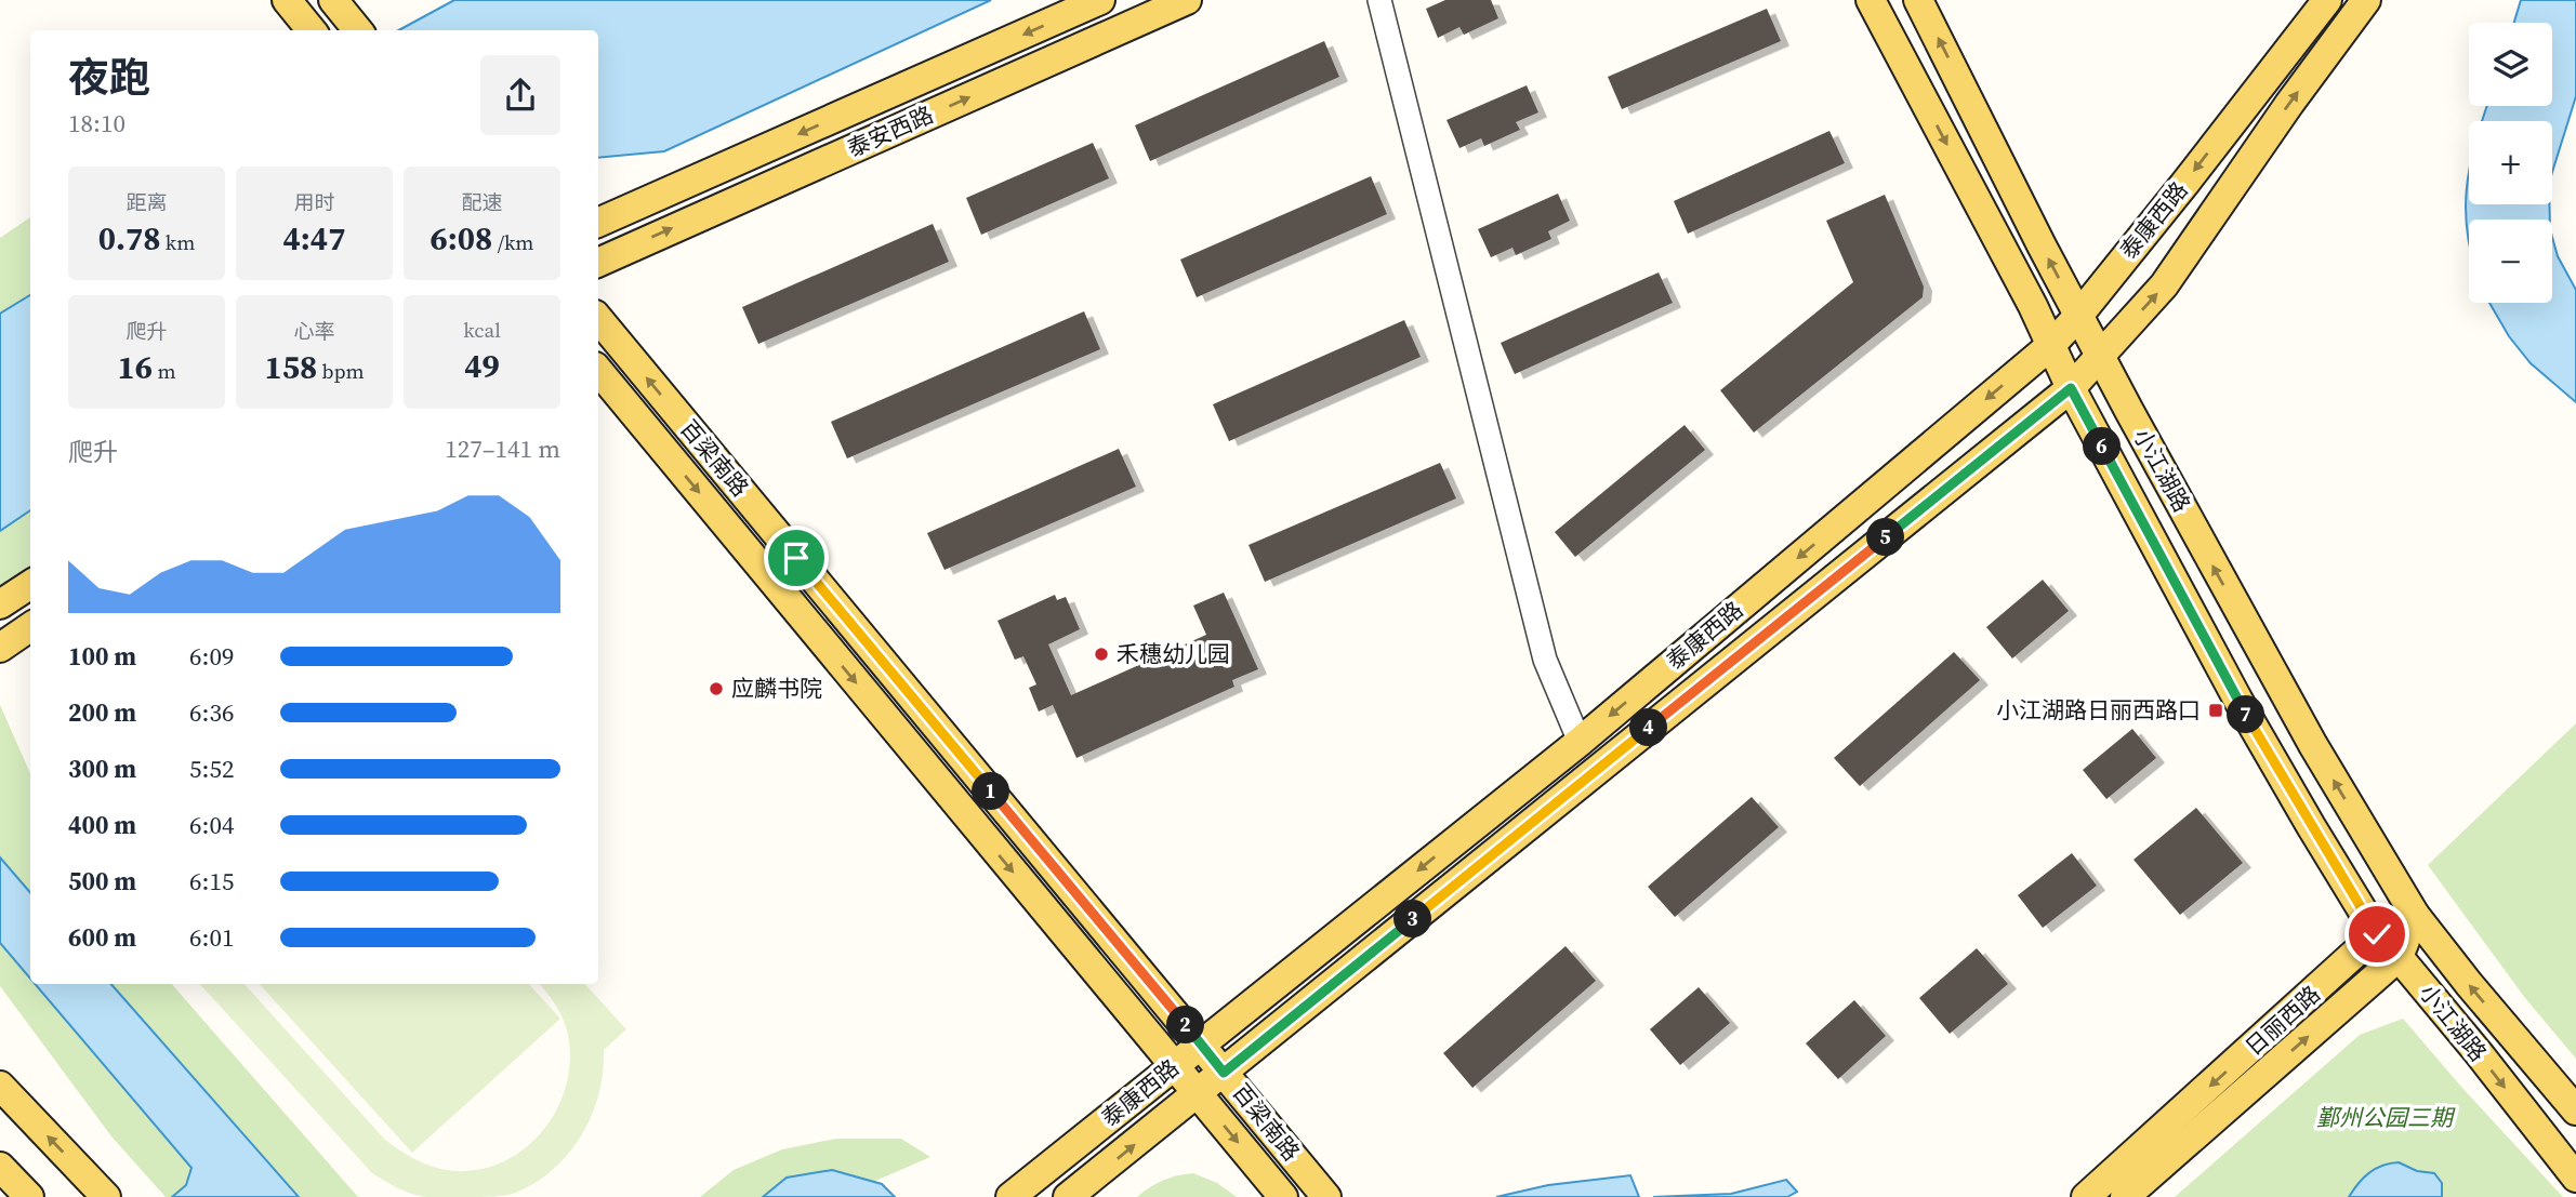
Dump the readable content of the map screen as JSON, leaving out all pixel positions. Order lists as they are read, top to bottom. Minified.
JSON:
{"streets":{"main road":["泰安西路","泰康西路","百梁南路","小江湖路","日丽西路"]},"crossings":[["泰康西路","百梁南路"],["泰康西路","小江湖路"],["小江湖路","日丽西路"]],"parks":["鄞州公园三期"],"places":{"other":["禾穗幼儿园","应麟书院"],"transit":["小江湖路日丽西路口"]},"page":{"map_buttons":["+","−"],"heading":["夜跑","18:10"],"stats":[["距离","0.78 km"],["用时","4:47"],["配速","6:08 /km"],["爬升","16 m"],["心率","158 bpm"],["kcal","49"]],"chart":["爬升","127–141 m"],"pins":["6","5","7","4","1","3","2"],"list":[{"name":"100 m","note":"6:09"},{"name":"200 m","note":"6:36"},{"name":"300 m","note":"5:52"},{"name":"400 m","note":"6:04"},{"name":"500 m","note":"6:15"},{"name":"600 m","note":"6:01"}]}}
